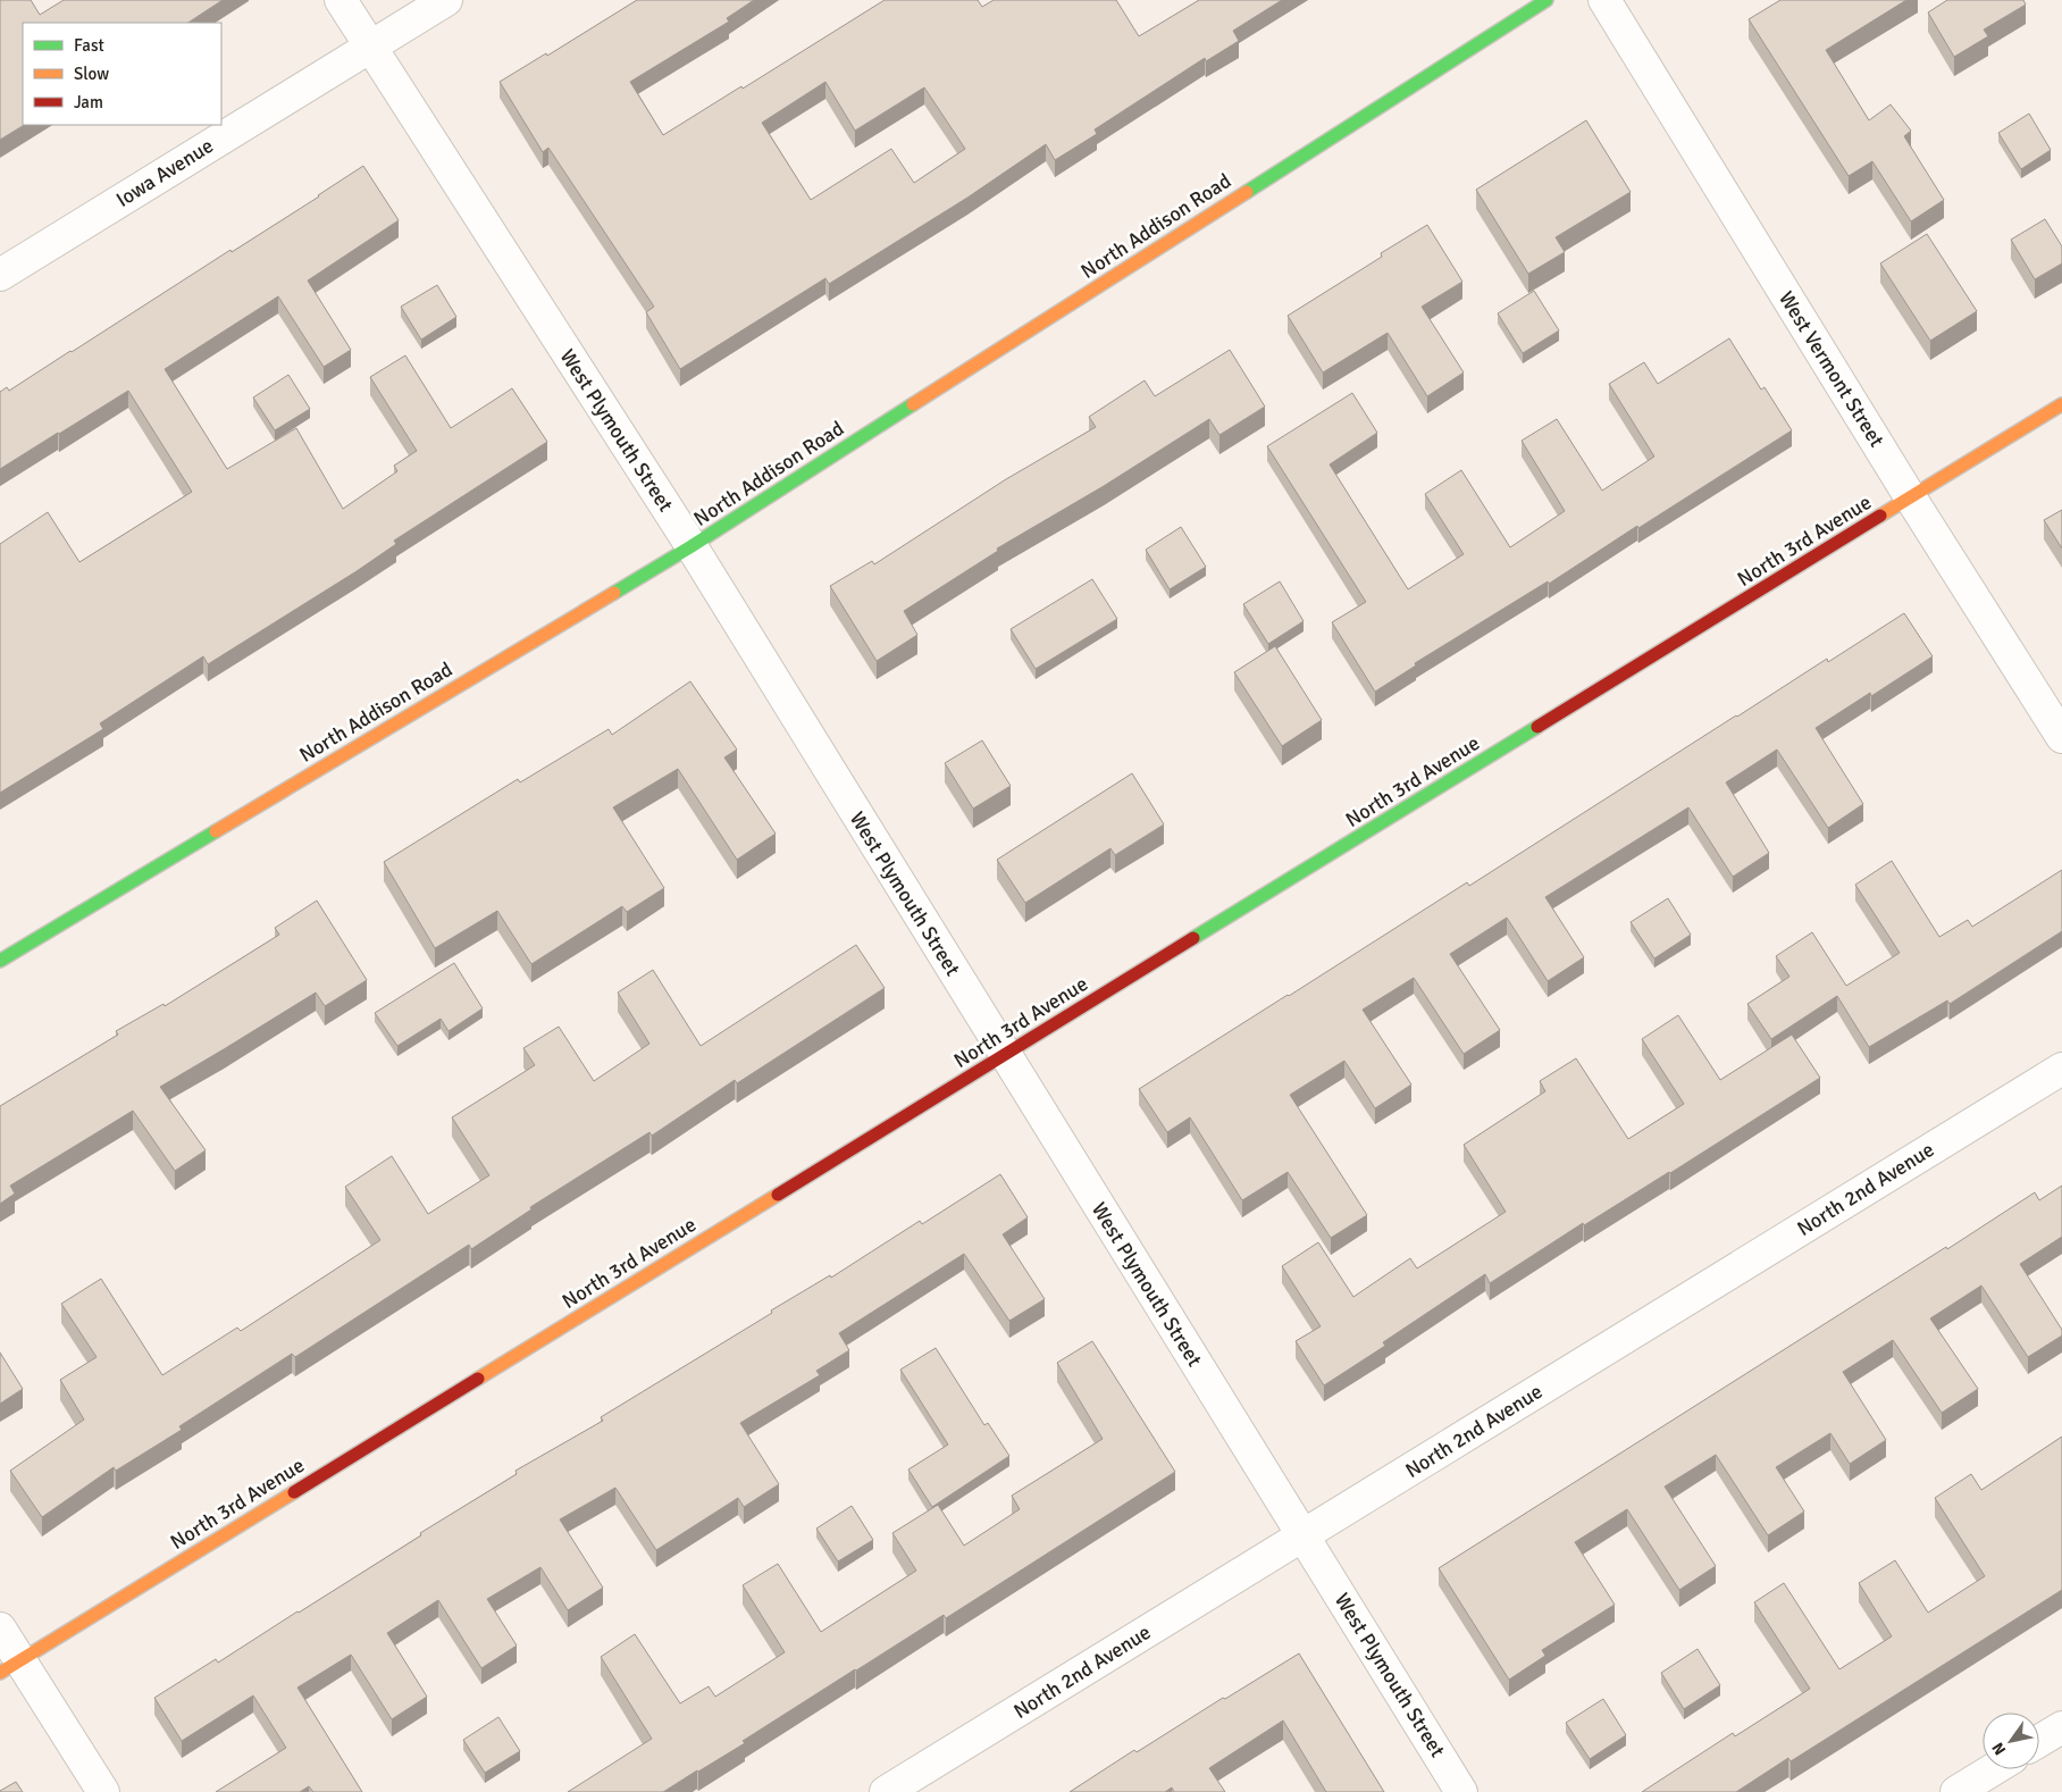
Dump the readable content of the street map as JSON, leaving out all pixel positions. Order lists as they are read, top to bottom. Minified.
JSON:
{"streets":{"street":["Iowa Avenue","North Addison Road","West Vermont Street","West Plymouth Street","North 3rd Avenue","North 2nd Avenue"]},"crossings":[["Iowa Avenue","West Plymouth Street"],["North Addison Road","West Plymouth Street"],["West Vermont Street","North 3rd Avenue"],["West Plymouth Street","North 3rd Avenue"],["West Plymouth Street","North 2nd Avenue"]],"legend":["Fast","Slow","Jam"],"north":"bottom left"}
